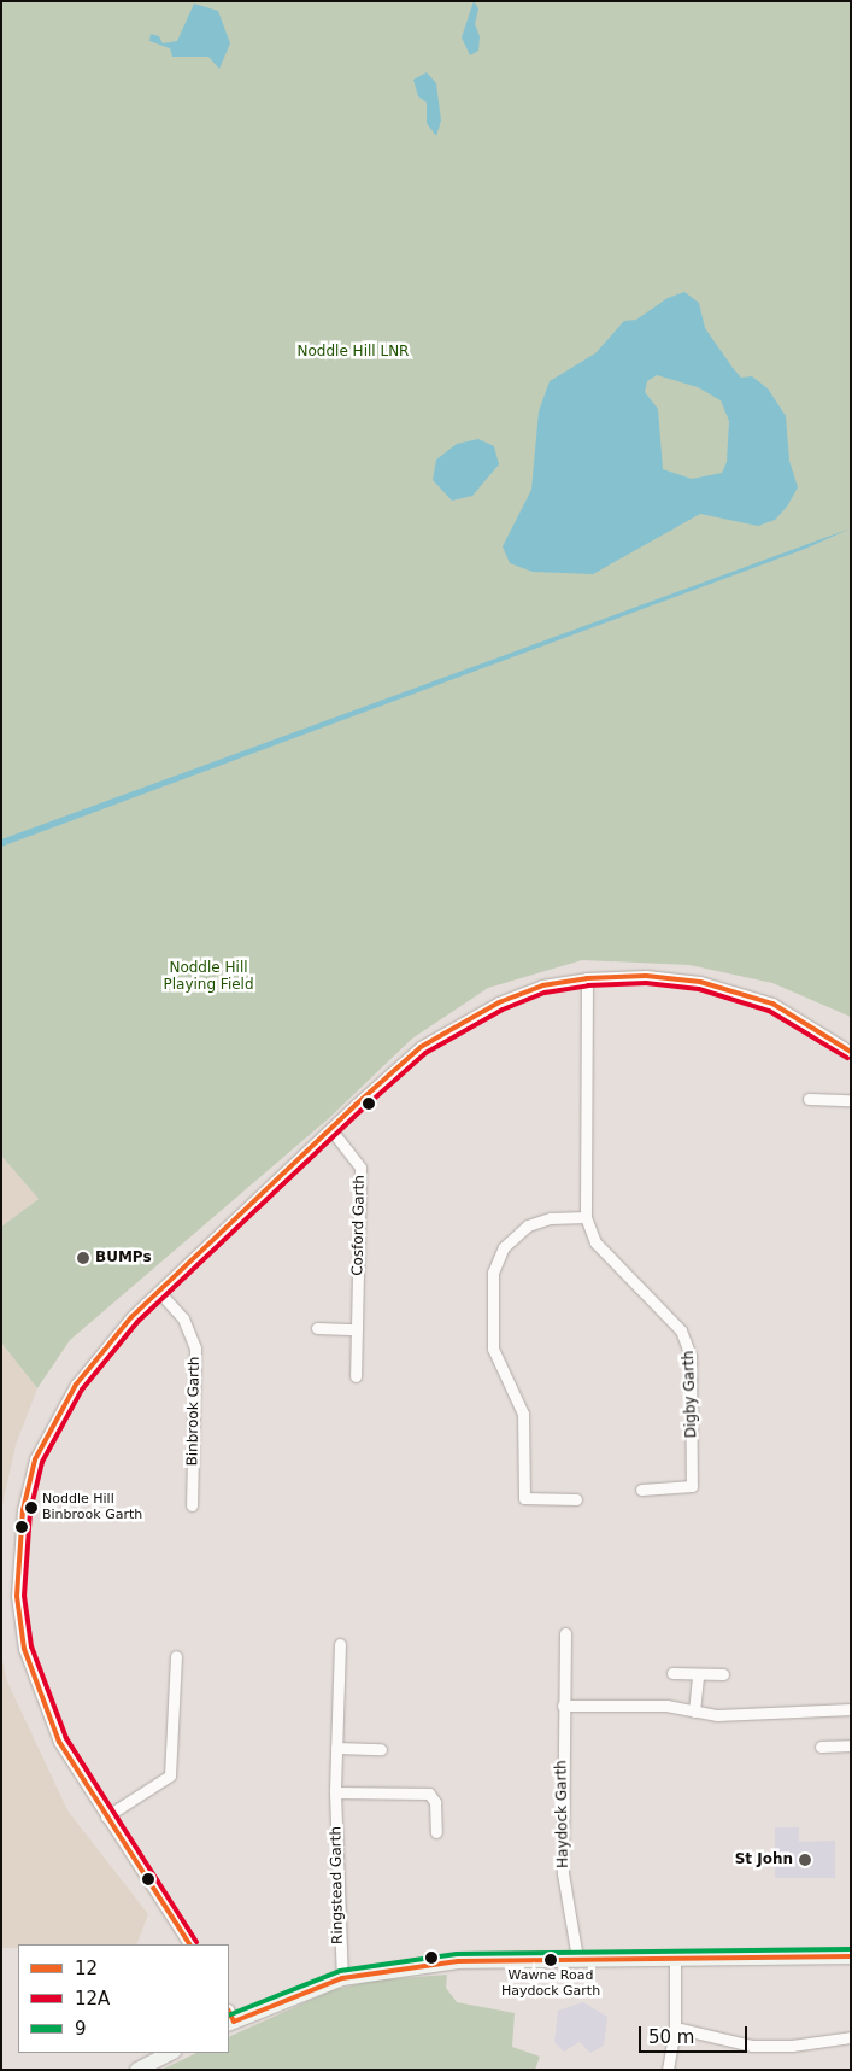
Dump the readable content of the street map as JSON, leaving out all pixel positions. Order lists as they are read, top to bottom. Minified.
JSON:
{"streets":{"street":["Cosford Garth","Digby Garth","Binbrook Garth","Haydock Garth","Ringstead Garth"]},"parks":["Noddle Hill LNR","Noddle Hill Playing Field"],"places":["BUMPs","Noddle Hill Binbrook Garth","St John","Wawne Road Haydock Garth"],"lines":["transit line 12","transit line 12A","transit line 9"],"legend":["12","12A","9"],"scale_bar":"50 m"}
